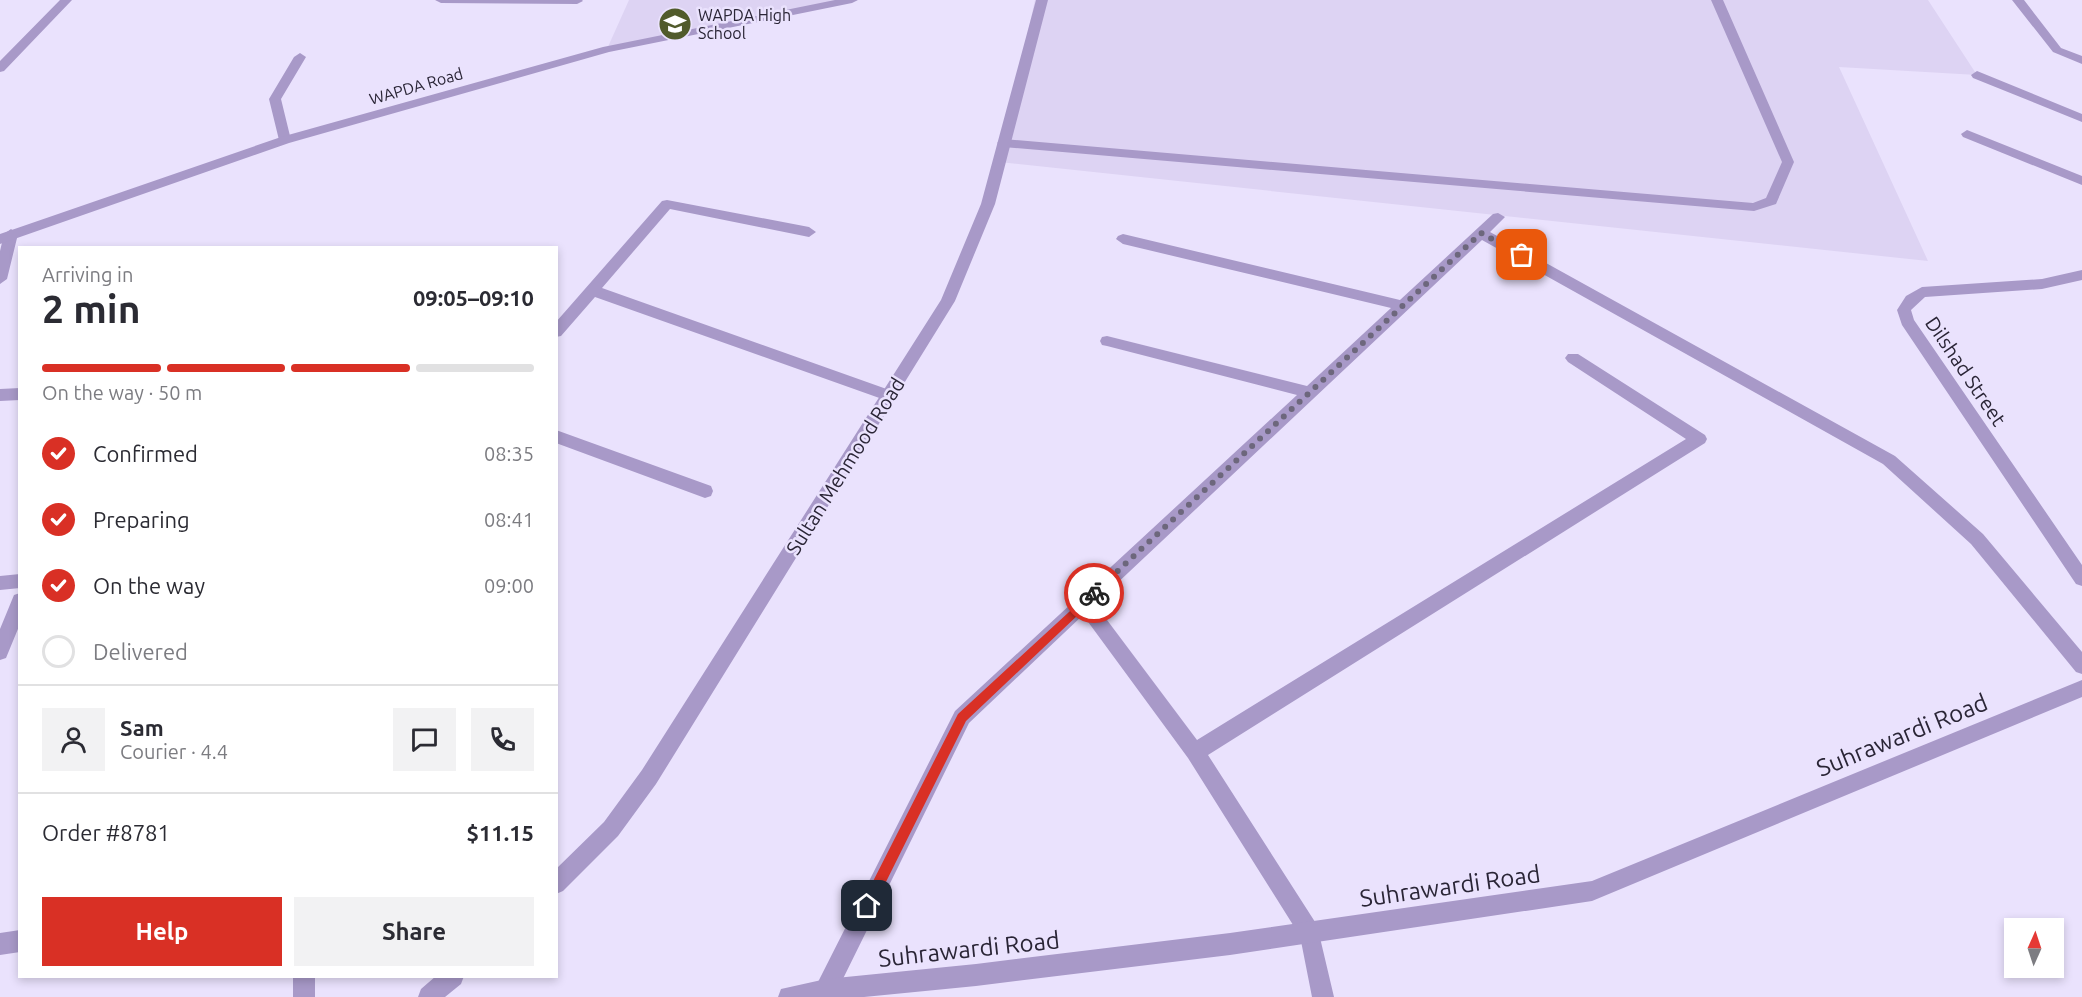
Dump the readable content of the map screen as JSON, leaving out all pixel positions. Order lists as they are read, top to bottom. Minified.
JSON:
{"streets":{"street":["WAPDA Road","Dilshad Street","Sultan Mehmood Road","Suhrawardi Road"]},"places":{"school or university":["WAPDA High School"]},"north":"top","page":{"heading":["2 min","Arriving in","09:05–09:10"],"panel":["Sam","Courier · 4.4","Order #8781","$11.15"],"bar":"On the way · 50 m","list":[["Confirmed","08:35"],["Preparing","08:41"],["On the way","09:00"],"Delivered"],"buttons":["Help","Share"]}}
